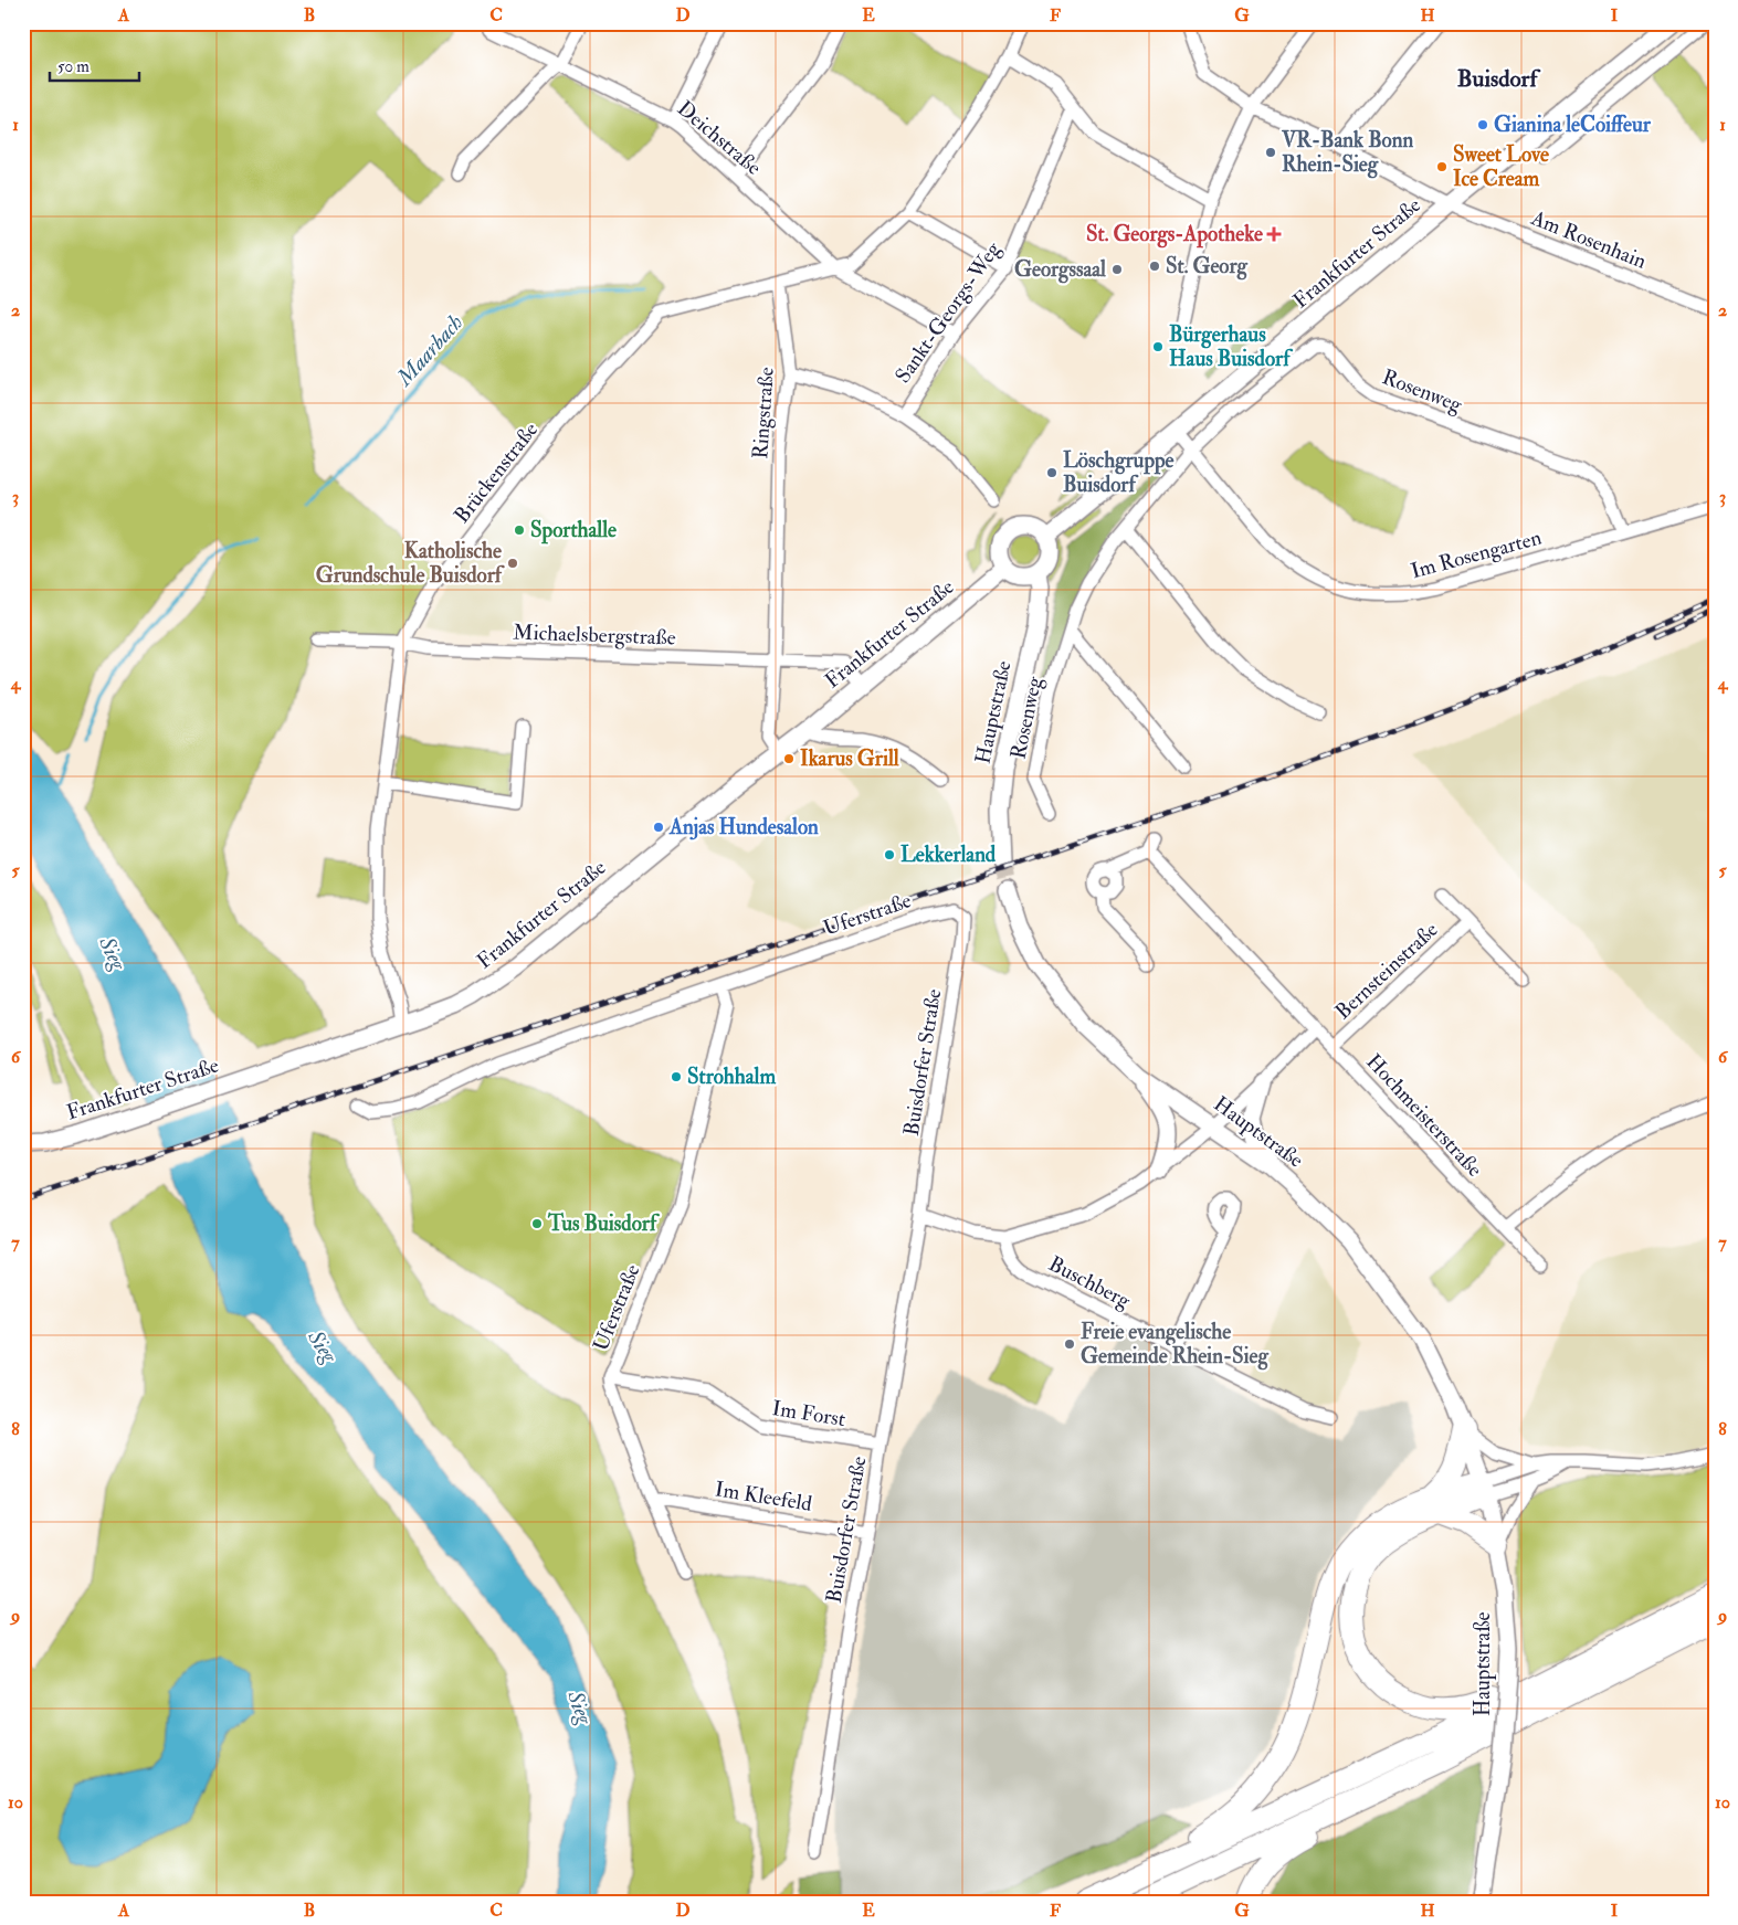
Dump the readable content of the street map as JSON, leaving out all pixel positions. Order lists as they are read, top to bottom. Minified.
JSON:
{"streets":{"main road":["Frankfurter Straße","Hauptstraße"],"street":["Deichstraße","Am Rosenhain","Sankt-Georgs-Weg","Rosenweg","Ringstraße","Brückenstraße","Im Rosengarten","Michaelsbergstraße","Uferstraße","Bernsteinstraße","Buisdorfer Straße","Hochmeisterstraße","Buschberg","Im Forst","Im Kleefeld"]},"crossings":[["Deichstraße","Sankt-Georgs-Weg"],["Am Rosenhain","Frankfurter Straße"],["Frankfurter Straße","Ringstraße"],["Frankfurter Straße","Brückenstraße"],["Frankfurter Straße","Im Rosengarten"],["Frankfurter Straße","Michaelsbergstraße"],["Frankfurter Straße","Hauptstraße"],["Rosenweg","Im Rosengarten"],["Ringstraße","Brückenstraße"],["Ringstraße","Michaelsbergstraße"],["Brückenstraße","Michaelsbergstraße"],["Uferstraße","Buisdorfer Straße"],["Uferstraße","Im Forst"],["Uferstraße","Im Kleefeld"],["Bernsteinstraße","Hochmeisterstraße"],["Buisdorfer Straße","Im Forst"],["Buisdorfer Straße","Im Kleefeld"]],"districts":["Buisdorf"],"water":["Maarbach","Sieg"],"places":{"other":["Gianina leCoiffeur","VR-Bank Bonn Rhein-Sieg","Sweet Love Ice Cream","St. Georg","Georgssaal","Bürgerhaus Haus Buisdorf","Löschgruppe Buisdorf","Sporthalle","Katholische Grundschule Buisdorf","Ikarus Grill","Anjas Hundesalon","Lekkerland","Strohhalm","Tus Buisdorf","Freie evangelische Gemeinde Rhein-Sieg"],"health":["St. Georgs-Apotheke"]},"scale_bar":"50 m","grid":{"columns":["A","B","C","D","E","F","G","H","I"],"rows":["1","2","3","4","5","6","7","8","9","10"]}}
